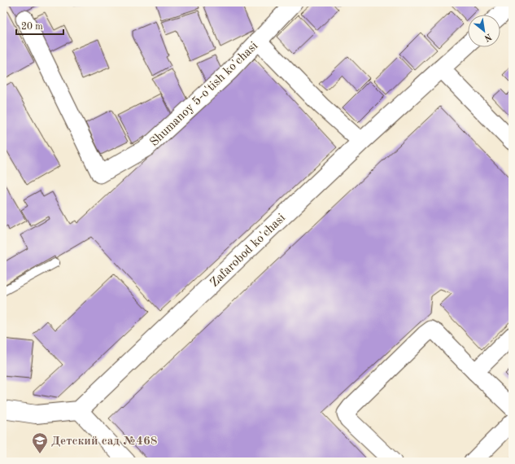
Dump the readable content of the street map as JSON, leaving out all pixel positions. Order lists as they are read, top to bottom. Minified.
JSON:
{"streets":{"street":["Shumanoy 5-o'tish ko'chasi","Zafarobod ko'chasi"]},"places":{"school or university":["Детский сад №468"]},"scale_bar":"20 m","north":"bottom right"}
